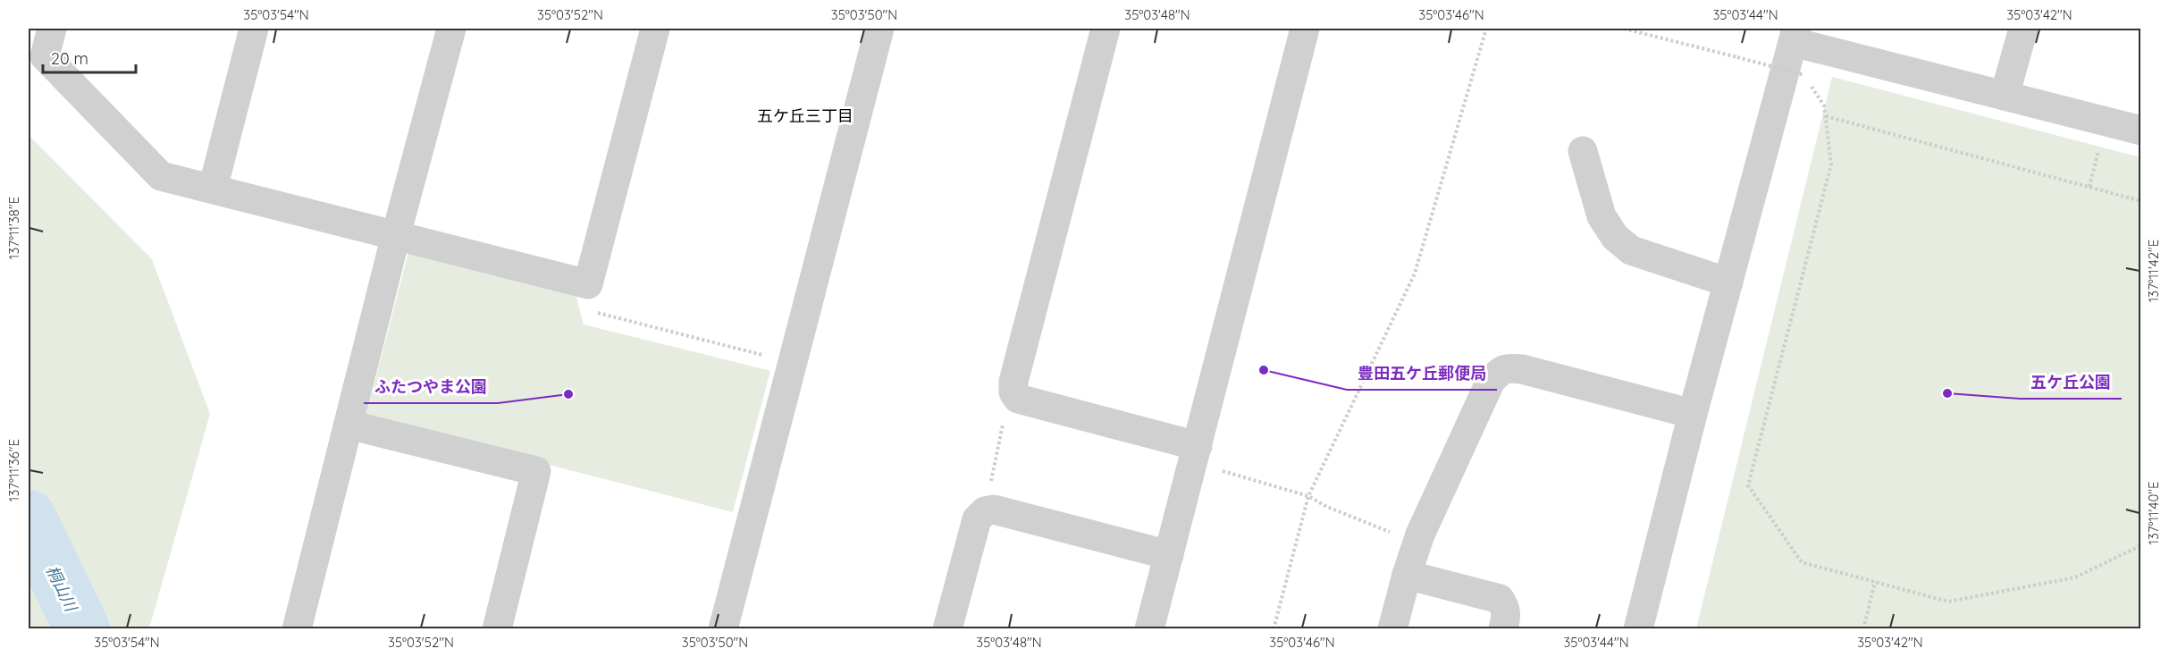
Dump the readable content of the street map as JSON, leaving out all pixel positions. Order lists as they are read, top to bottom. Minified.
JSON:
{"districts":["五ケ丘三丁目"],"water":["桐山川"],"places":["豊田五ケ丘郵便局","五ケ丘公園","ふたつやま公園"],"scale_bar":"20 m","coordinates":["35°03'54\"N","35°03'52\"N","35°03'50\"N","35°03'48\"N","35°03'46\"N","35°03'44\"N","35°03'42\"N","137°11'38\"E","137°11'42\"E","137°11'36\"E","137°11'40\"E"]}
